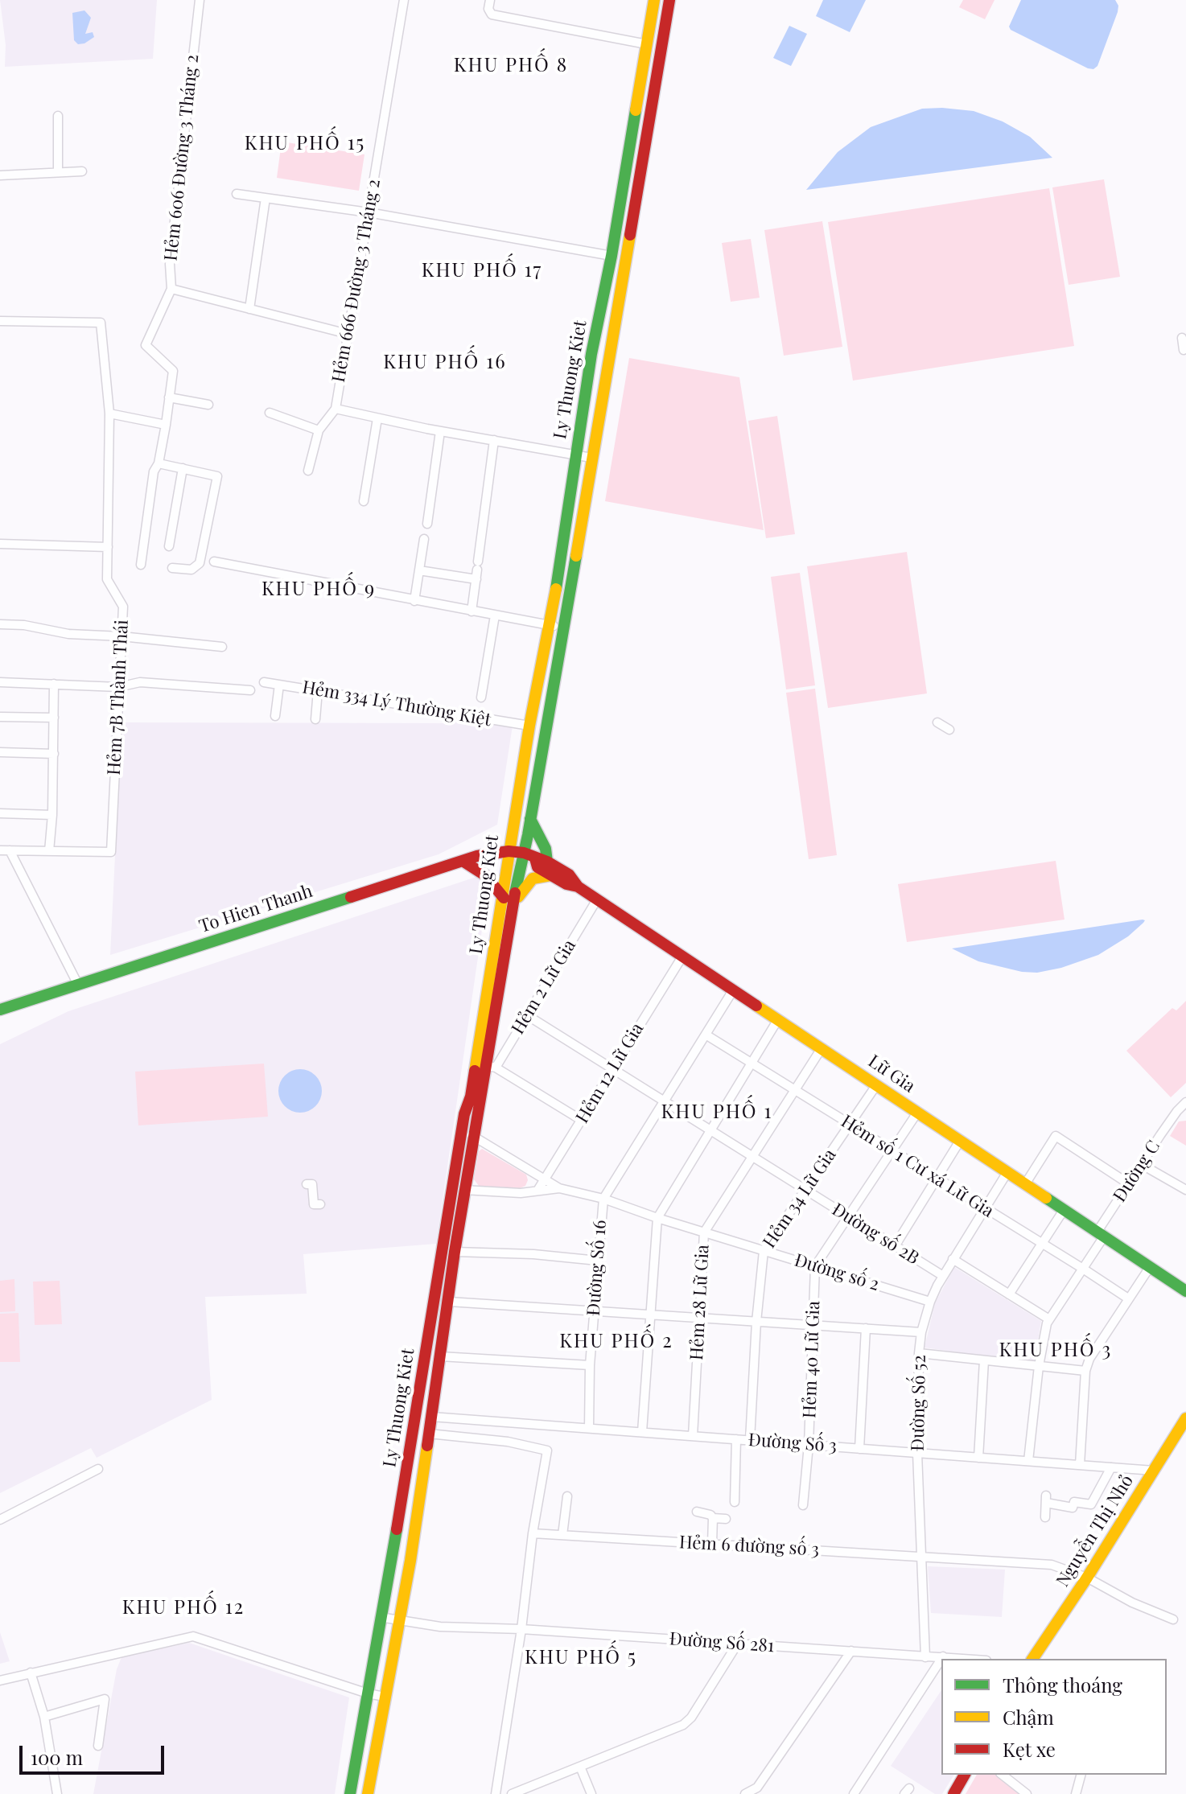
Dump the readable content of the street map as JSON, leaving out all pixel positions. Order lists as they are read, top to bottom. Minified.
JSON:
{"streets":{"main road":["Ly Thuong Kiet","To Hien Thanh","Lữ Gia","Nguyễn Thị Nhỏ"],"street":["Hẻm 606 Đường 3 Tháng 2","Hẻm 666 Đường 3 Tháng 2","Hẻm 7B Thành Thái","Hẻm 334 Lý Thường Kiệt","Hẻm 2 Lữ Gia","Hẻm 12 Lữ Gia","Hẻm số 1 Cư xá Lữ Gia","Đường C","Hẻm 34 Lữ Gia","Đường số 2B","Đường Số 16","Đường số 2","Hẻm 28 Lữ Gia","Hẻm 40 Lữ Gia","Đường Số 52","Đường Số 3","Hẻm 6 đường số 3","Đường Số 281"]},"crossings":[["Ly Thuong Kiet","Hẻm 334 Lý Thường Kiệt"],["Ly Thuong Kiet","To Hien Thanh"],["Ly Thuong Kiet","Hẻm 2 Lữ Gia"],["Ly Thuong Kiet","Lữ Gia"],["Ly Thuong Kiet","Đường Số 3"],["Ly Thuong Kiet","Đường Số 281"],["To Hien Thanh","Lữ Gia"],["Hẻm 2 Lữ Gia","Lữ Gia"],["Hẻm 2 Lữ Gia","Đường số 2B"],["Hẻm 12 Lữ Gia","Lữ Gia"],["Hẻm 12 Lữ Gia","Đường số 2B"],["Lữ Gia","Đường C"],["Lữ Gia","Hẻm 34 Lữ Gia"],["Lữ Gia","Đường Số 16"],["Lữ Gia","Hẻm 28 Lữ Gia"],["Lữ Gia","Đường Số 52"],["Hẻm số 1 Cư xá Lữ Gia","Đường C"],["Hẻm số 1 Cư xá Lữ Gia","Hẻm 34 Lữ Gia"],["Hẻm số 1 Cư xá Lữ Gia","Đường Số 16"],["Hẻm số 1 Cư xá Lữ Gia","Hẻm 28 Lữ Gia"],["Hẻm số 1 Cư xá Lữ Gia","Đường Số 52"],["Hẻm 34 Lữ Gia","Đường số 2B"],["Hẻm 34 Lữ Gia","Đường số 2"],["Hẻm 34 Lữ Gia","Đường Số 3"],["Đường số 2B","Đường Số 16"],["Đường số 2B","Hẻm 28 Lữ Gia"],["Đường số 2B","Đường Số 52"],["Đường Số 16","Đường số 2"],["Đường Số 16","Đường Số 3"],["Đường số 2","Hẻm 28 Lữ Gia"],["Đường số 2","Hẻm 40 Lữ Gia"],["Đường số 2","Đường Số 52"],["Hẻm 28 Lữ Gia","Đường Số 3"],["Hẻm 40 Lữ Gia","Đường Số 3"],["Đường Số 52","Đường Số 3"],["Đường Số 52","Hẻm 6 đường số 3"],["Đường Số 52","Đường Số 281"],["Đường Số 3","Nguyễn Thị Nhỏ"],["Nguyễn Thị Nhỏ","Hẻm 6 đường số 3"]],"districts":["KHU PHỐ 8","KHU PHỐ 15","KHU PHỐ 17","KHU PHỐ 16","KHU PHỐ 9","KHU PHỐ 1","KHU PHỐ 2","KHU PHỐ 3","KHU PHỐ 12","KHU PHỐ 5"],"legend":["Thông thoáng","Chậm","Kẹt xe"],"scale_bar":"100 m"}
